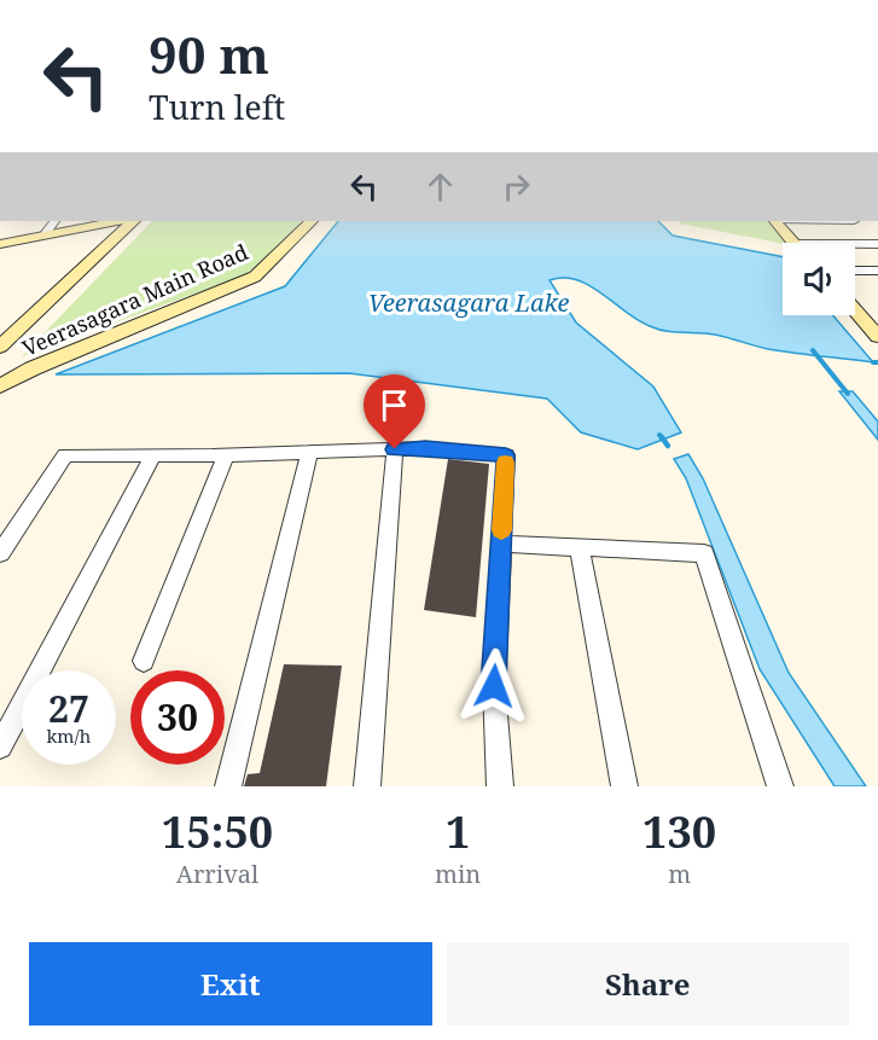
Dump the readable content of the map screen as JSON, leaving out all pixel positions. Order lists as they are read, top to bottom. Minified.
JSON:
{"streets":{"street":["Veerasagara Main Road"]},"water":["Veerasagara Lake"],"page":{"turn":["90 m","Turn left"],"speed":"27 km/h","limit":"30","eta":["15:50","Arrival","1","min","130","m"],"buttons":["Exit","Share"]}}
